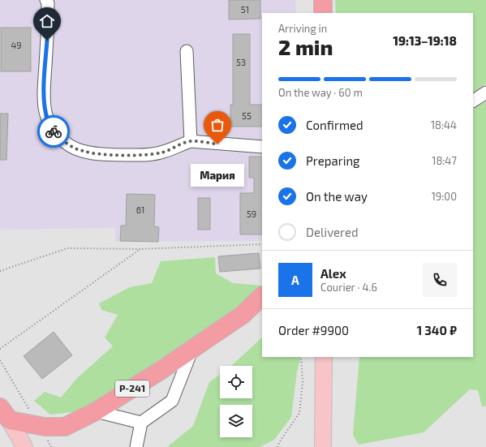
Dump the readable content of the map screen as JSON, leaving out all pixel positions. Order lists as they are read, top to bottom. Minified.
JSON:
{"streets":{"highway":["Р-241"]},"places":["Мария"],"house_numbers":["51","49","53","55","61","59"],"page":{"heading":["2 min","Arriving in","19:13–19:18"],"panel":["Alex","Courier · 4.6","Order #9900","1 340 ₽"],"bar":"On the way · 60 m","list":[["Confirmed","18:44"],["Preparing","18:47"],["On the way","19:00"],"Delivered"],"bubble":"Мария","round":"A"}}
